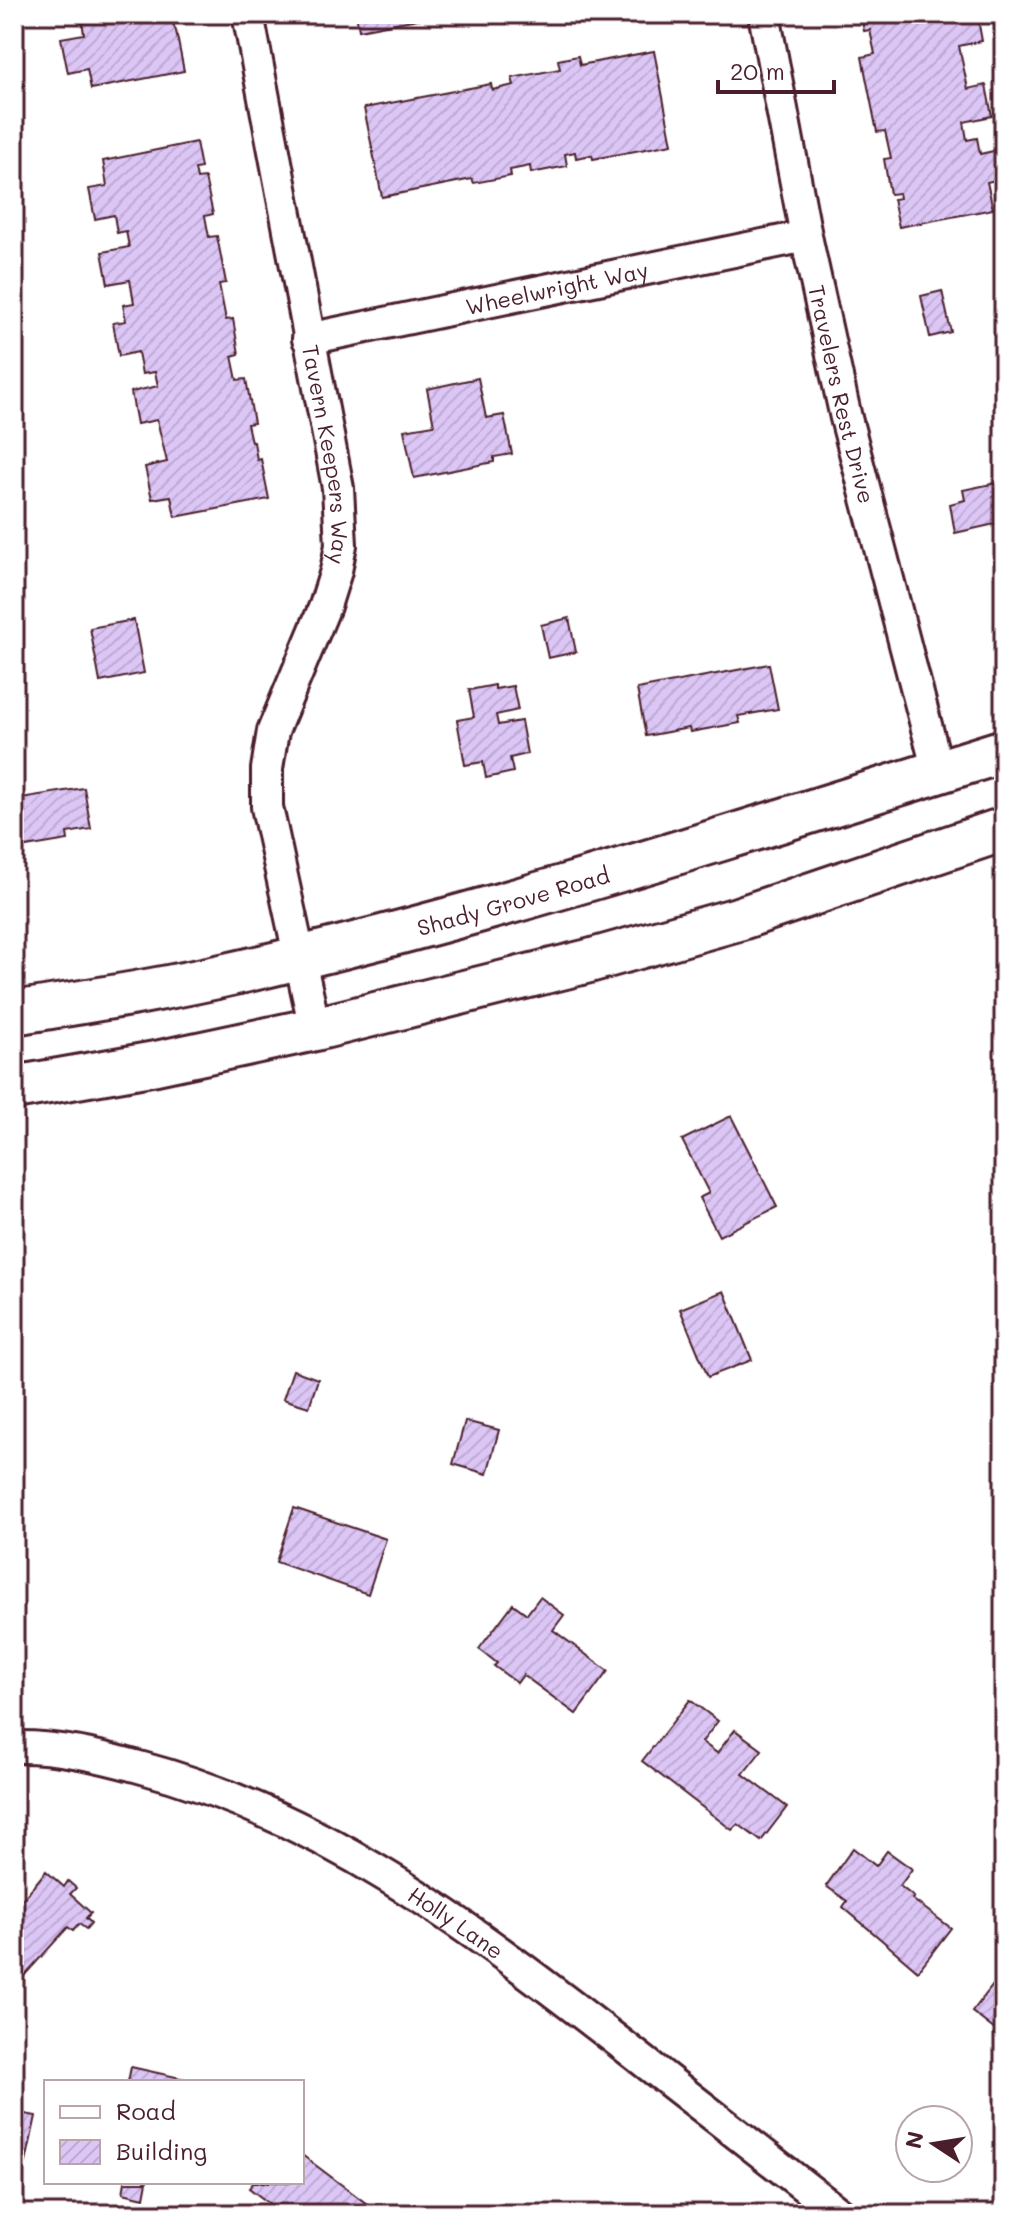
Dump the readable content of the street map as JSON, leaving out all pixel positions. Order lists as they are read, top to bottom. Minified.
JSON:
{"streets":{"main road":["Shady Grove Road"],"street":["Wheelwright Way","Travelers Rest Drive","Tavern Keepers Way","Holly Lane"]},"crossings":[["Wheelwright Way","Travelers Rest Drive"],["Wheelwright Way","Tavern Keepers Way"],["Travelers Rest Drive","Shady Grove Road"],["Tavern Keepers Way","Shady Grove Road"]],"legend":["Road","Building"],"scale_bar":"20 m","north":"left"}
